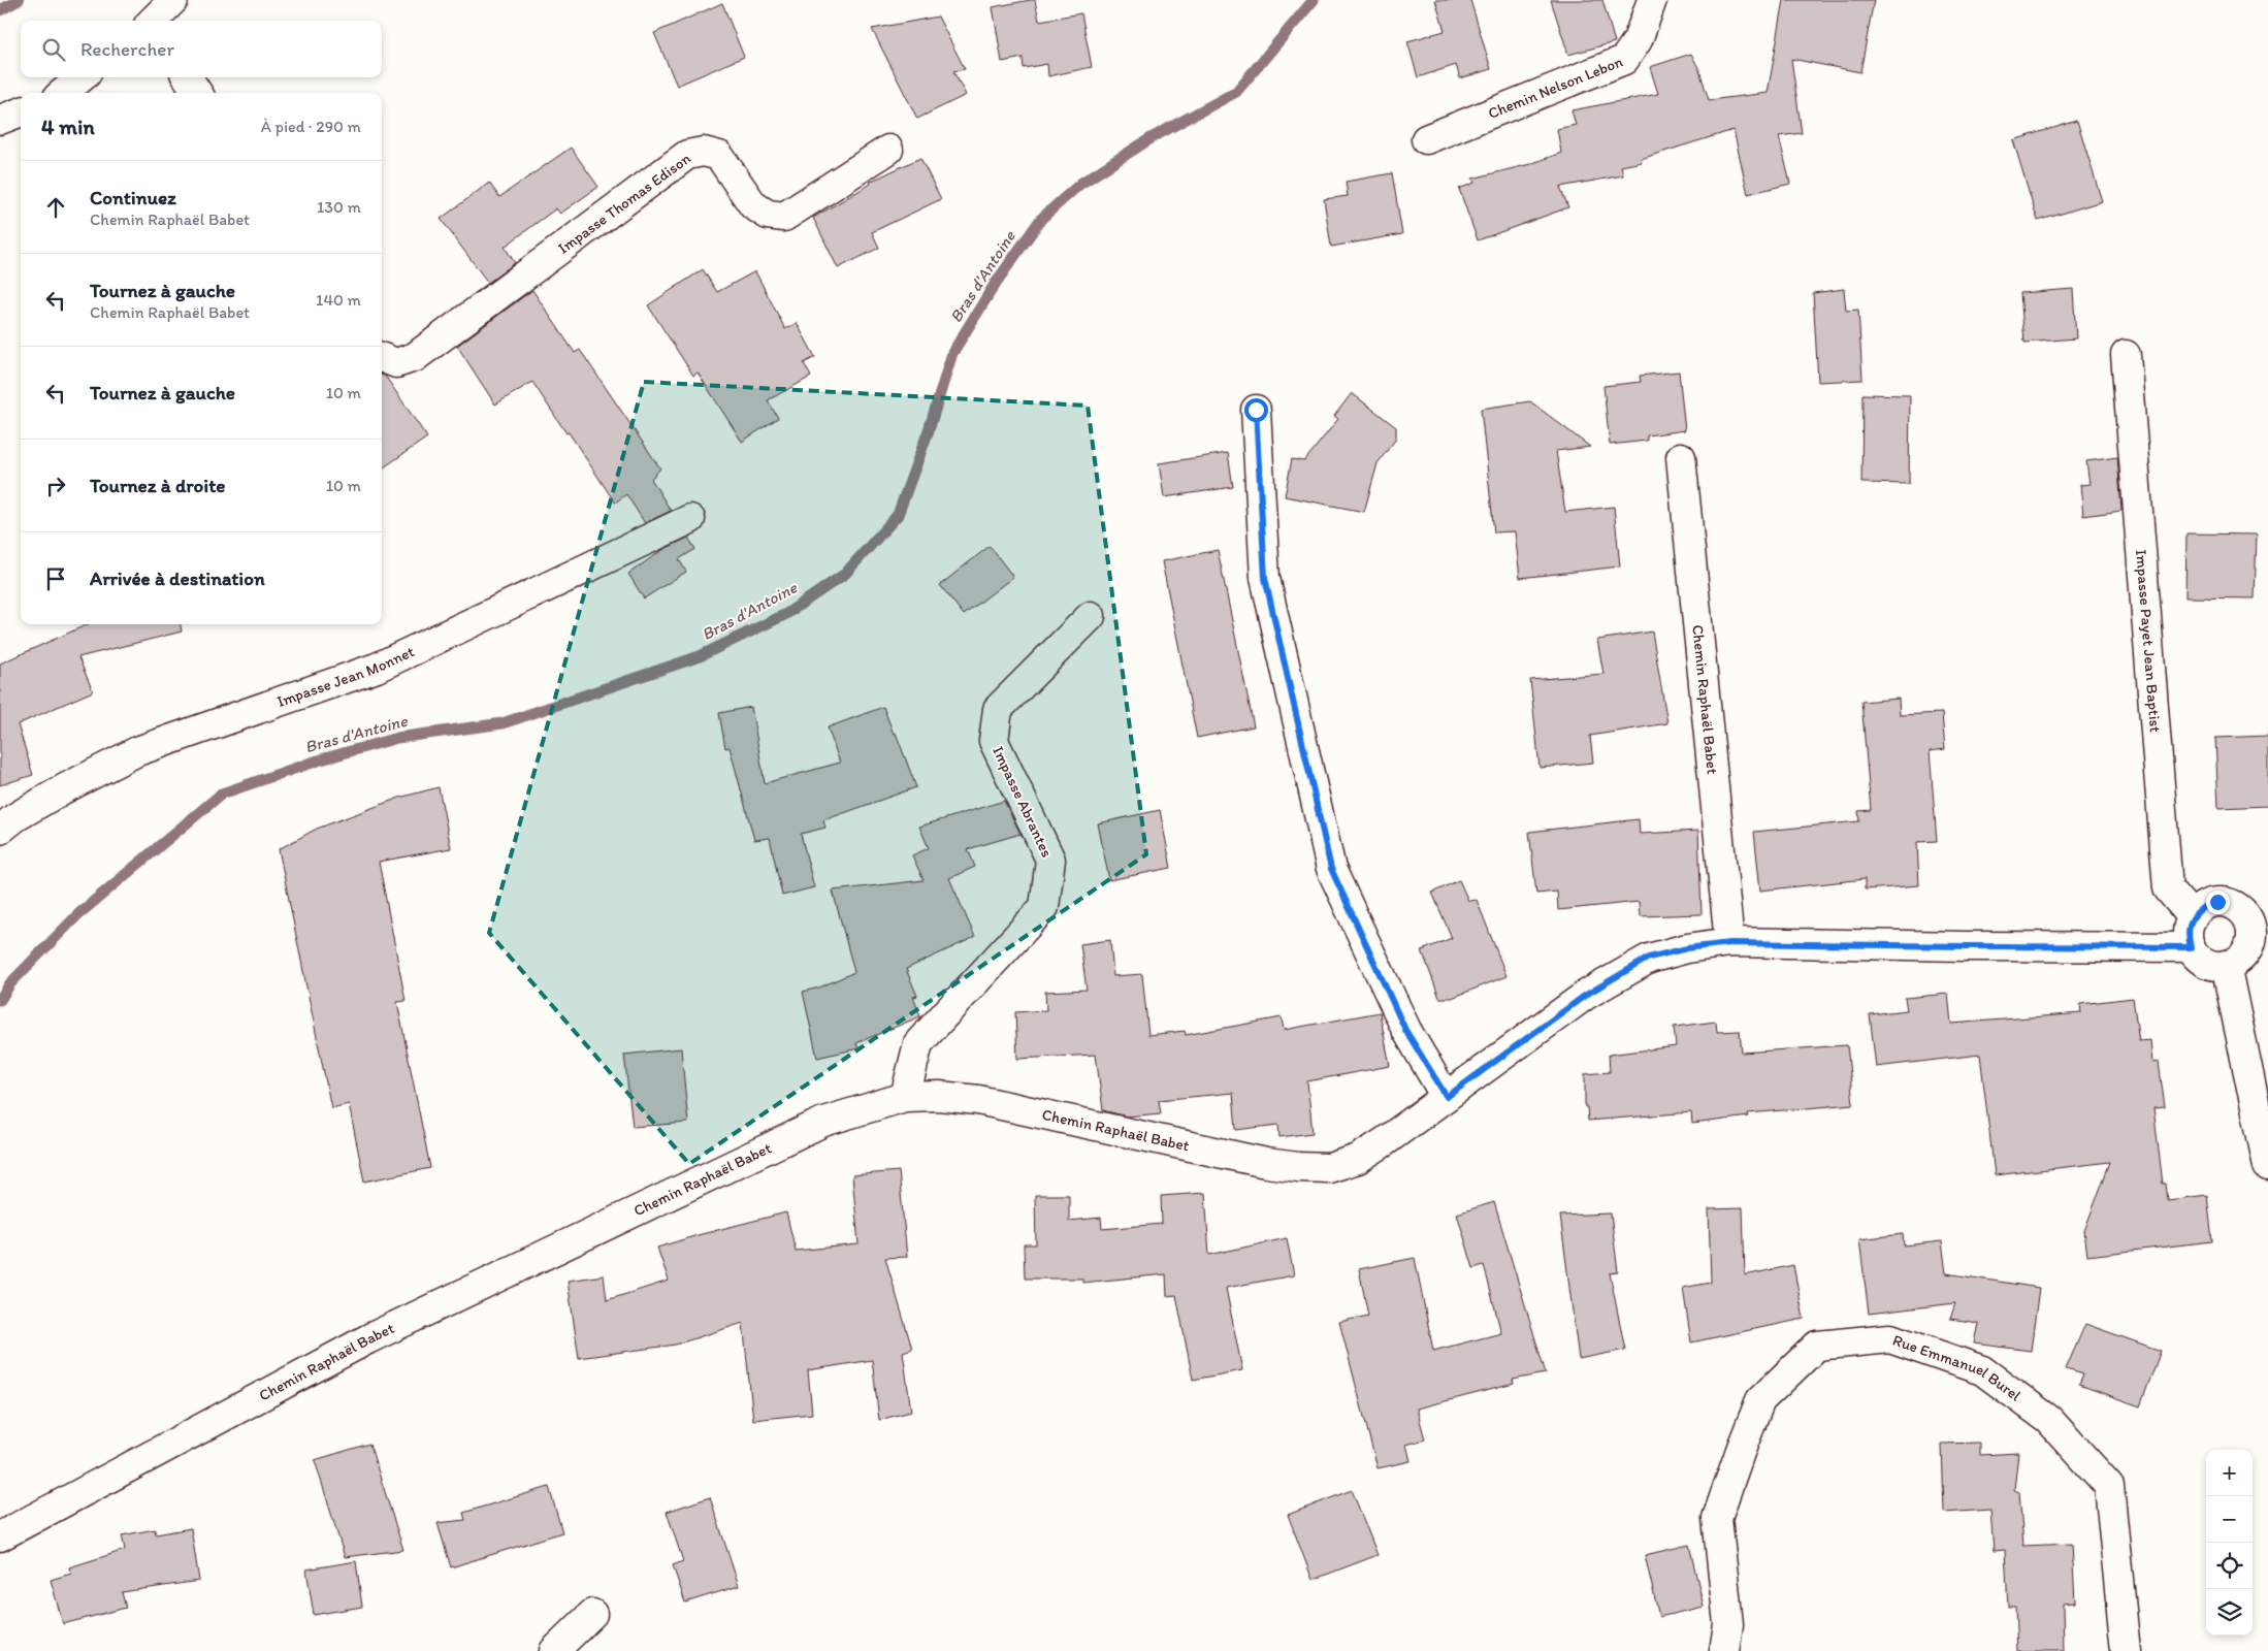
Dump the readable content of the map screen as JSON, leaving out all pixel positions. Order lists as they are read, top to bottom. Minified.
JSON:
{"streets":{"street":["Chemin Nelson Lebon","Impasse Thomas Edison","Impasse Payet Jean Baptist","Impasse Jean Monnet","Chemin Raphaël Babet","Impasse Abrantes","Rue Emmanuel Burel"]},"crossings":[["Impasse Payet Jean Baptist","Chemin Raphaël Babet"],["Chemin Raphaël Babet","Impasse Abrantes"]],"water":["Bras d'Antoine"],"page":{"search":"Rechercher","heading":["4 min","À pied · 290 m"],"list":[["Continuez","Chemin Raphaël Babet","130 m"],["Tournez à gauche","Chemin Raphaël Babet","140 m"],["Tournez à gauche","10 m"],["Tournez à droite","10 m"],"Arrivée à destination"],"map_buttons":["+","−"]}}
